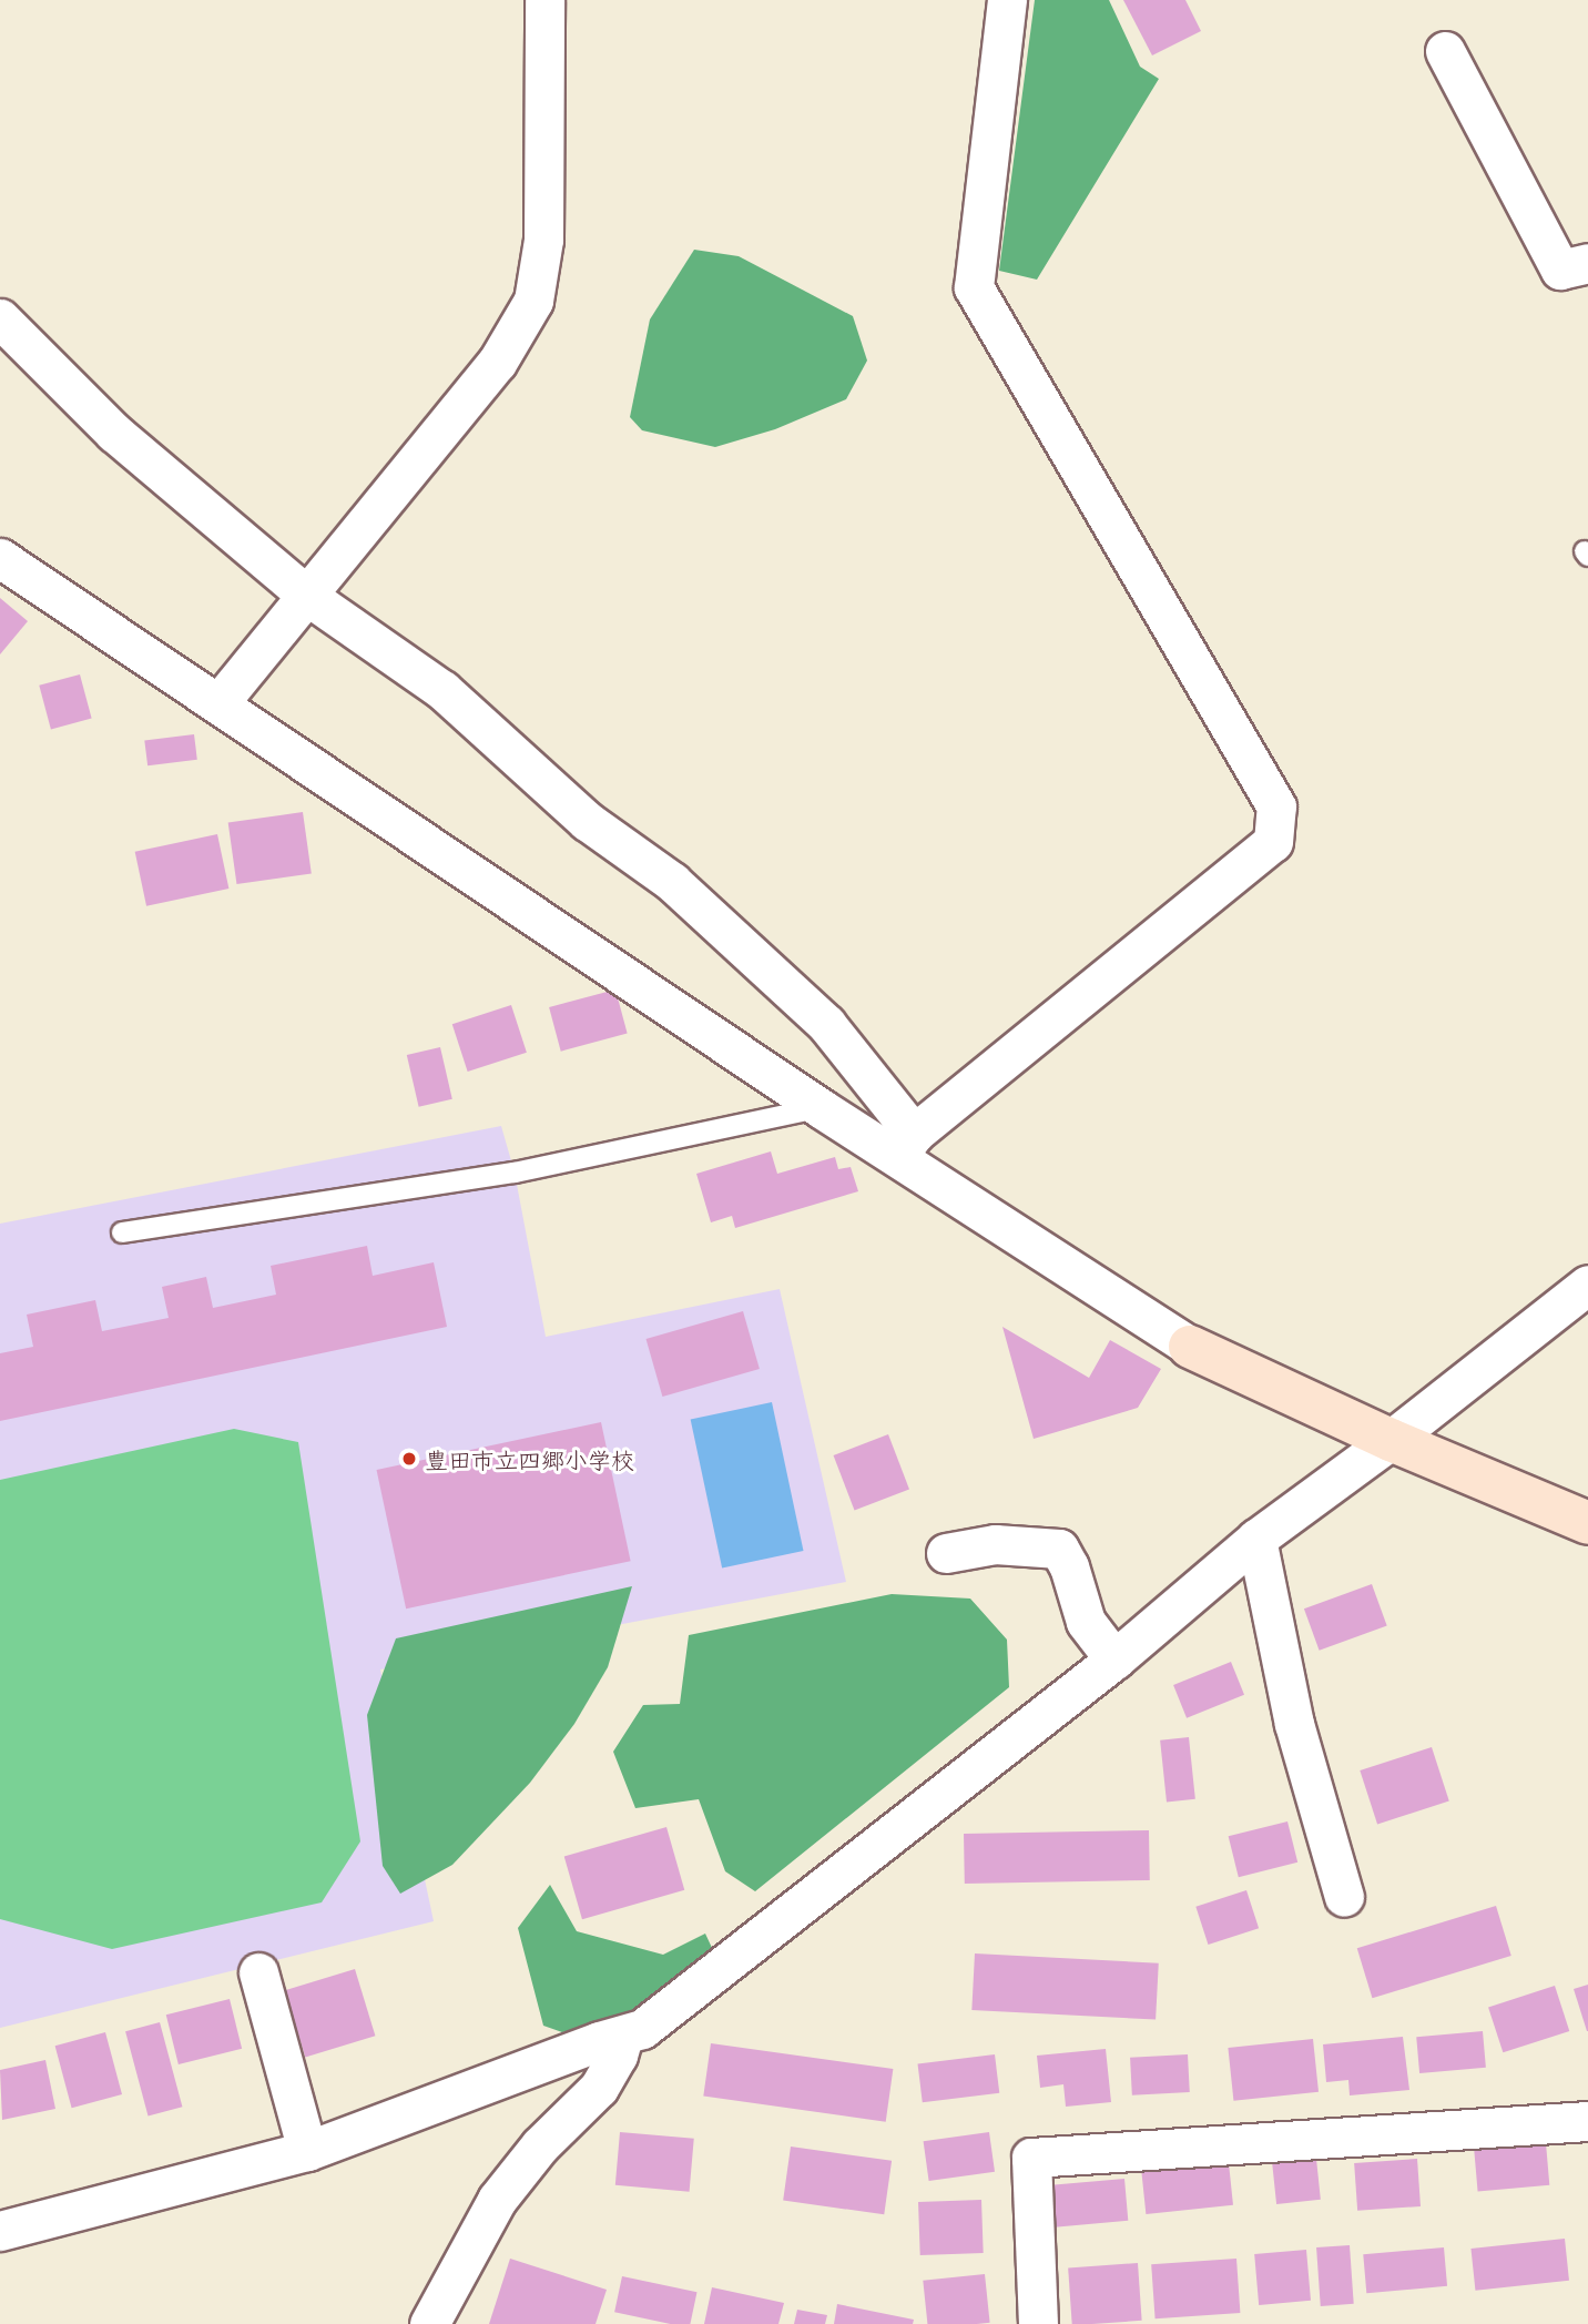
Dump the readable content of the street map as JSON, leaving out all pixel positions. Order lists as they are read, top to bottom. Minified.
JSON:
{"places":["豊田市立四郷小学校"]}
